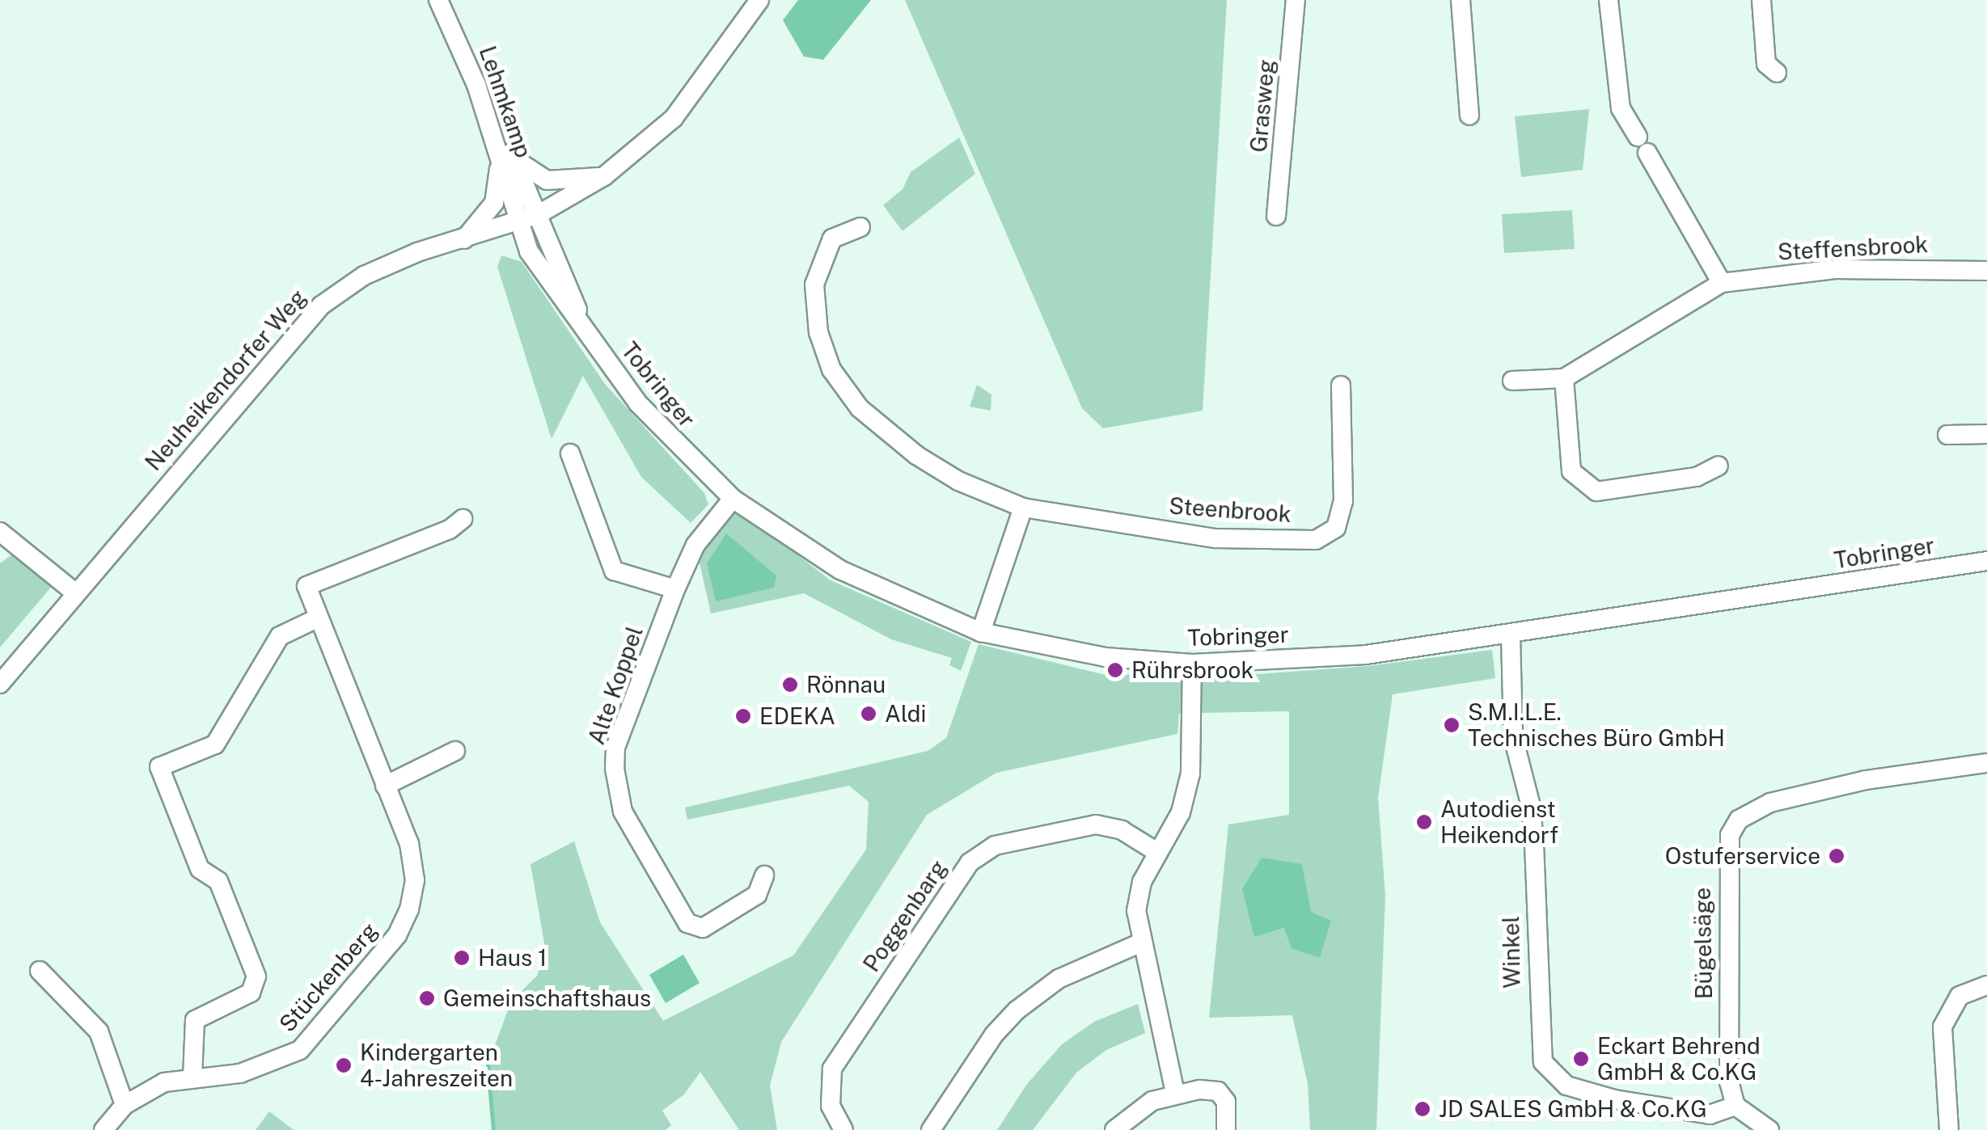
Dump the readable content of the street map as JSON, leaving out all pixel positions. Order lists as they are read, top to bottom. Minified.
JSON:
{"streets":{"street":["Lehmkamp","Grasweg","Steffensbrook","Neuheikendorfer Weg","Tobringer","Steenbrook","Alte Koppel","Poggenbarg","Bügelsäge","Winkel","Stückenberg"]},"crossings":[["Lehmkamp","Neuheikendorfer Weg"],["Lehmkamp","Tobringer"],["Neuheikendorfer Weg","Tobringer"],["Tobringer","Alte Koppel"],["Tobringer","Winkel"],["Bügelsäge","Winkel"]],"places":["Rührsbrook","Rönnau","Aldi","EDEKA","S.M.I.L.E. Technisches Büro GmbH","Autodienst Heikendorf","Ostuferservice","Haus 1","Gemeinschaftshaus","Eckart Behrend GmbH & Co.KG","Kindergarten 4-Jahreszeiten","JD SALES GmbH & Co.KG"]}
